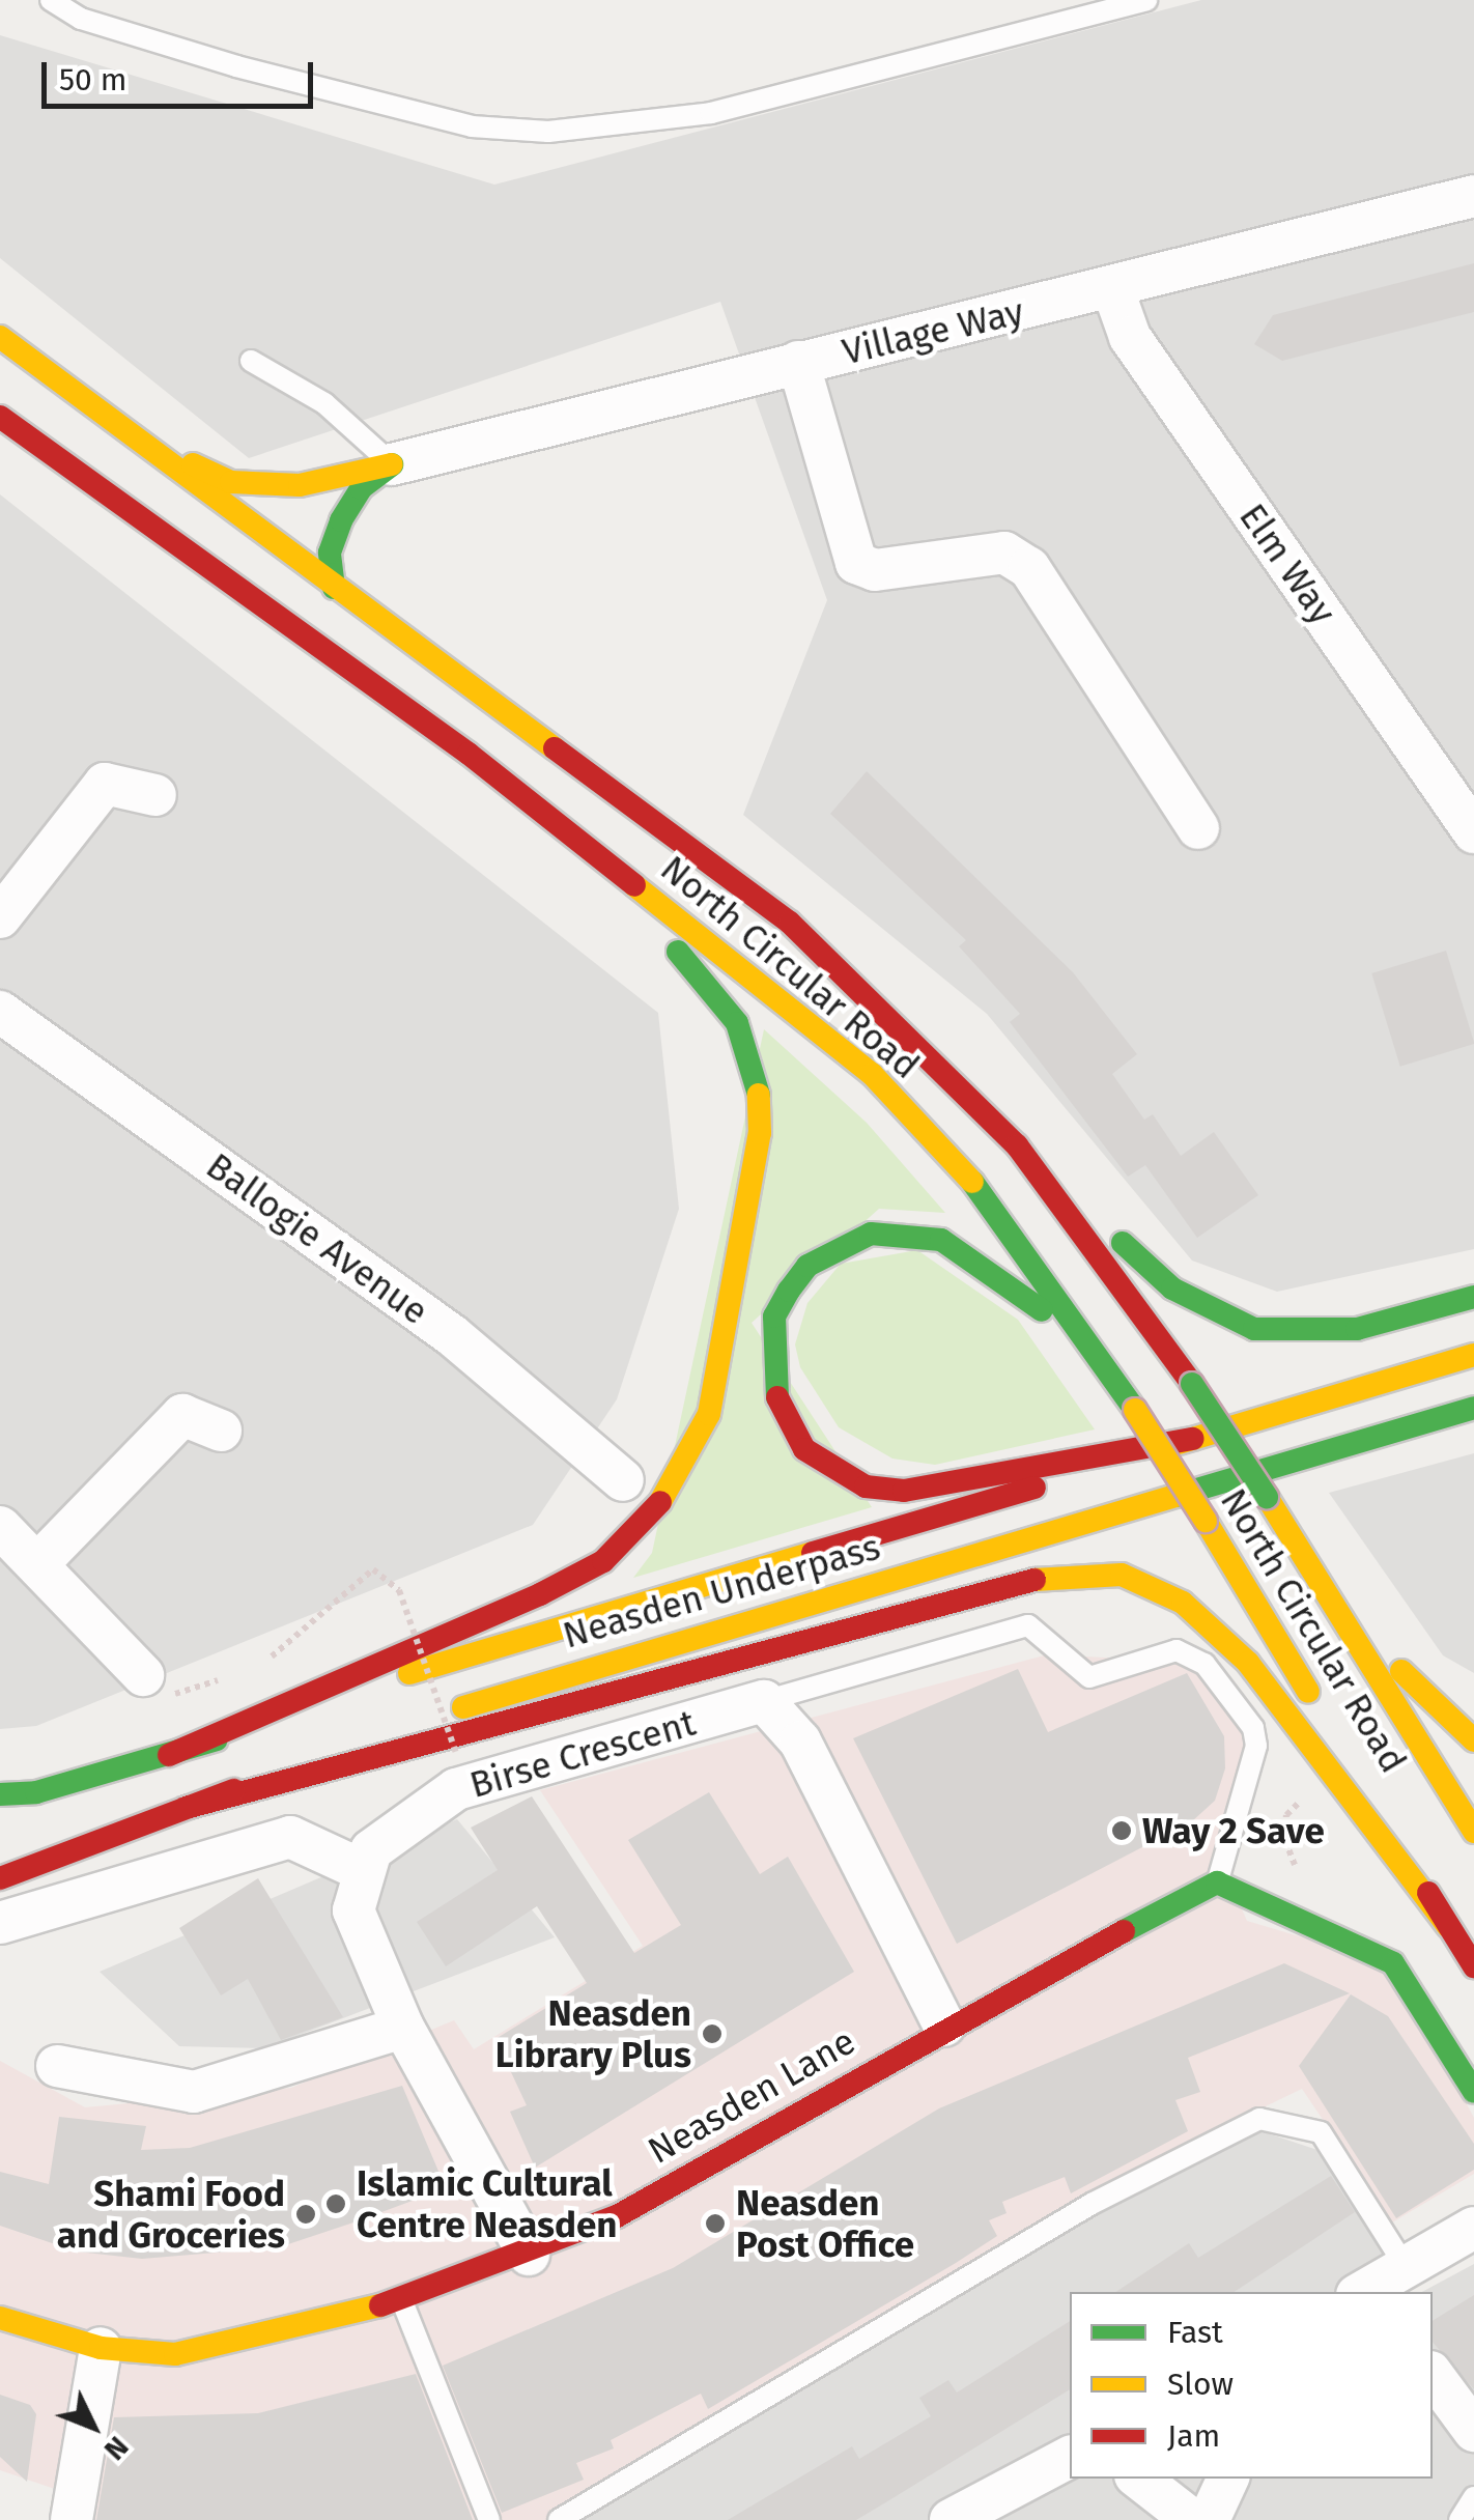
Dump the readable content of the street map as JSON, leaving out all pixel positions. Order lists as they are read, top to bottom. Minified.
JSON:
{"streets":{"main road":["North Circular Road","Neasden Underpass","Neasden Lane"],"street":["Village Way","Elm Way","Ballogie Avenue","Birse Crescent"]},"crossings":[["Village Way","Elm Way"]],"places":["Way 2 Save","Neasden Library Plus","Islamic Cultural Centre Neasden","Shami Food and Groceries","Neasden Post Office"],"legend":["Fast","Slow","Jam"],"scale_bar":"50 m","north":"bottom right"}
